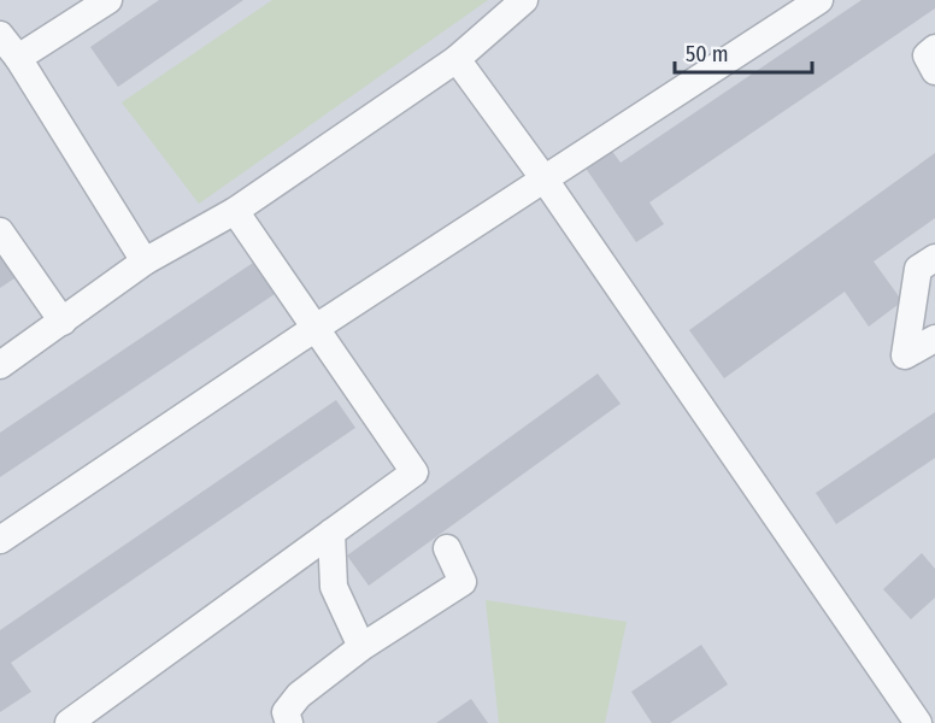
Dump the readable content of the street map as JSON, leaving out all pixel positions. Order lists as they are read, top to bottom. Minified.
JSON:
{"scale_bar":"50 m"}
